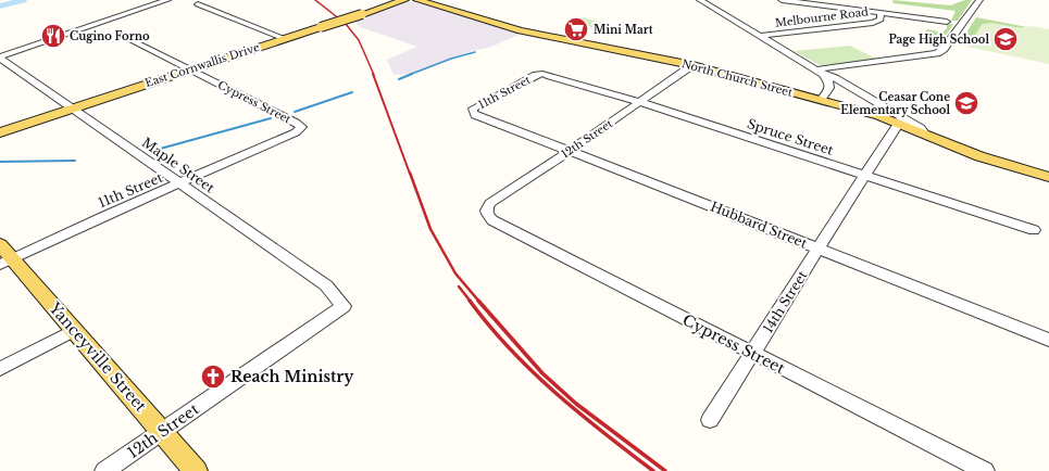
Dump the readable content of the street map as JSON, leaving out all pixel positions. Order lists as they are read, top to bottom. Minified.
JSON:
{"streets":{"main road":["East Cornwallis Drive","North Church Street","Yanceyville Street"],"street":["Melbourne Road","11th Street","Cypress Street","Spruce Street","12th Street","Maple Street","Hubbard Street","14th Street"]},"crossings":[["East Cornwallis Drive","Cypress Street"],["East Cornwallis Drive","Maple Street"],["North Church Street","12th Street"],["North Church Street","14th Street"],["11th Street","Cypress Street"],["11th Street","Spruce Street"],["11th Street","Maple Street"],["11th Street","Hubbard Street"],["11th Street","Yanceyville Street"],["Cypress Street","12th Street"],["Cypress Street","14th Street"],["Spruce Street","12th Street"],["Spruce Street","14th Street"],["12th Street","Maple Street"],["12th Street","Hubbard Street"],["12th Street","Yanceyville Street"],["Hubbard Street","14th Street"]],"places":{"supermarket":["Mini Mart"],"restaurant":["Cugino Forno"],"school or university":["Page High School","Ceasar Cone Elementary School"],"church":["Reach Ministry"]}}
